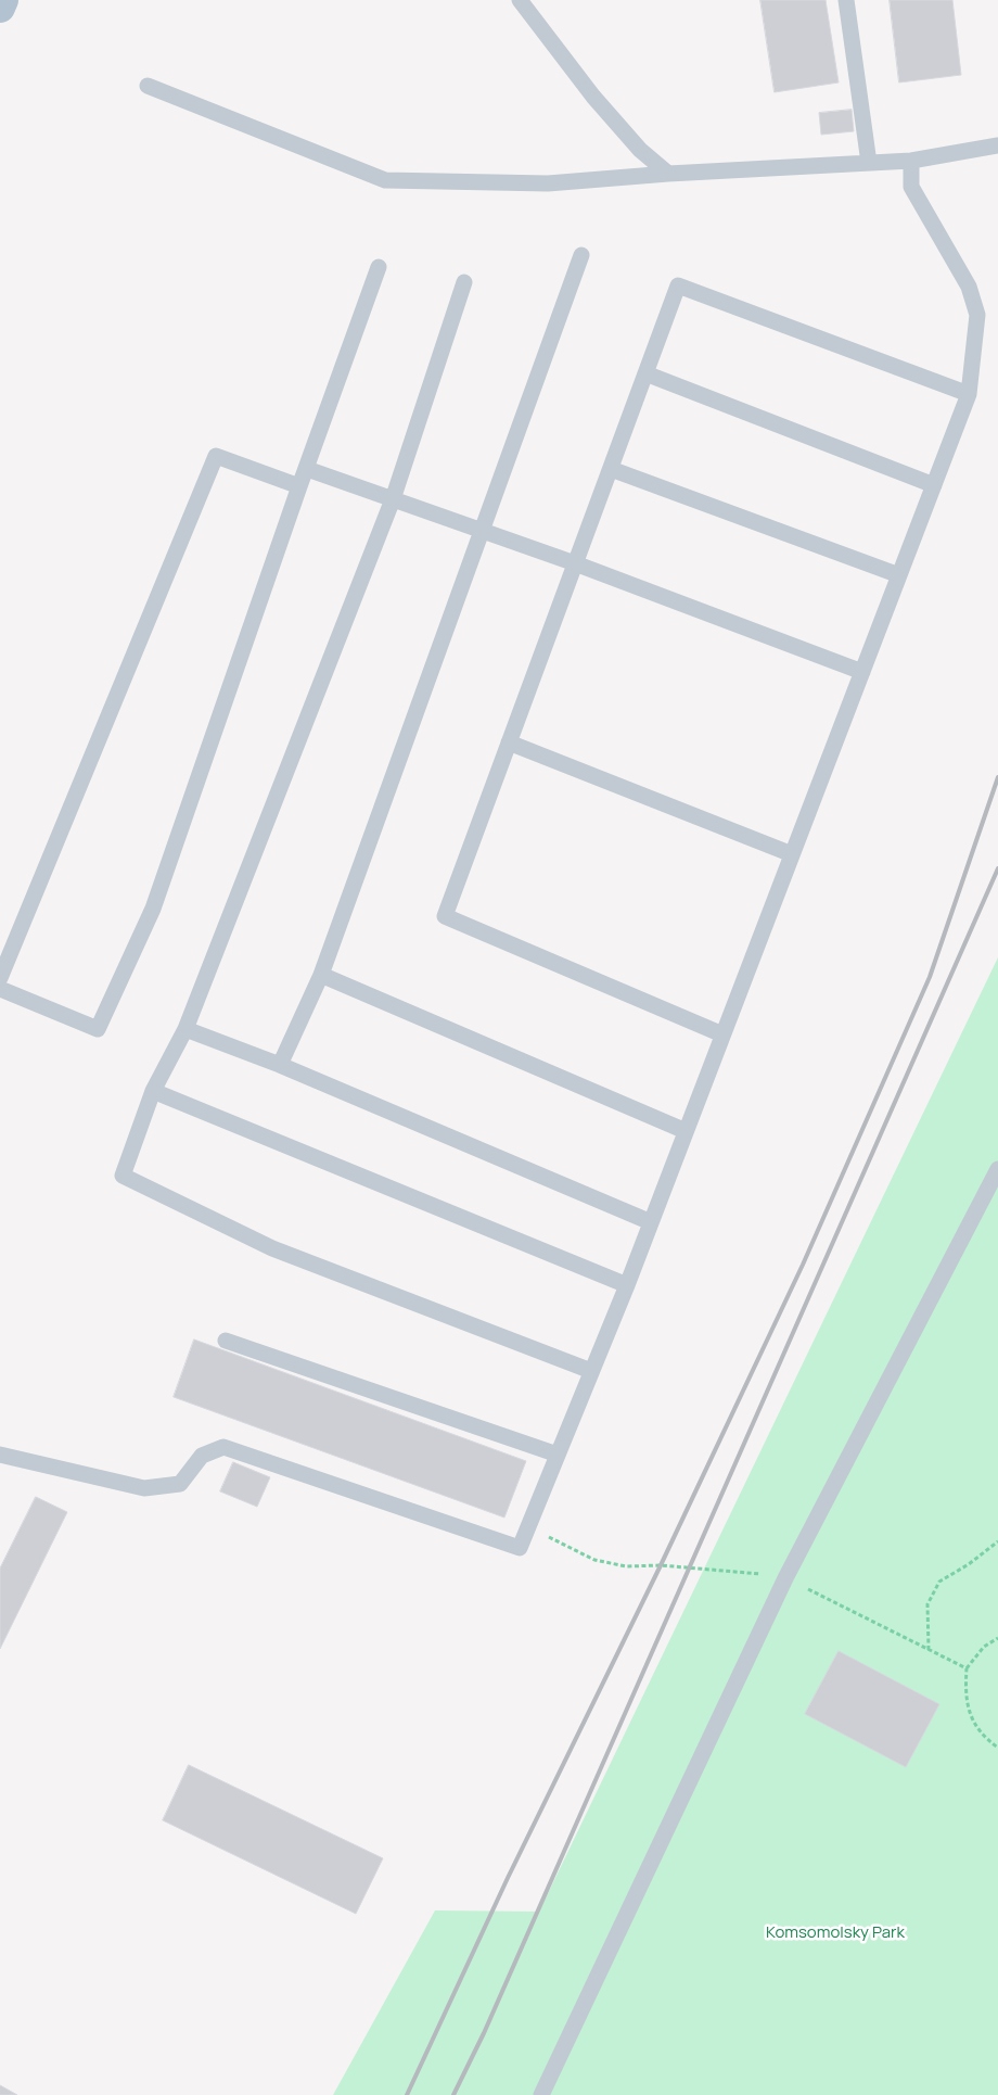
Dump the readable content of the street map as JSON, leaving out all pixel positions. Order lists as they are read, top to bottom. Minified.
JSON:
{"parks":["Komsomolsky Park"]}
